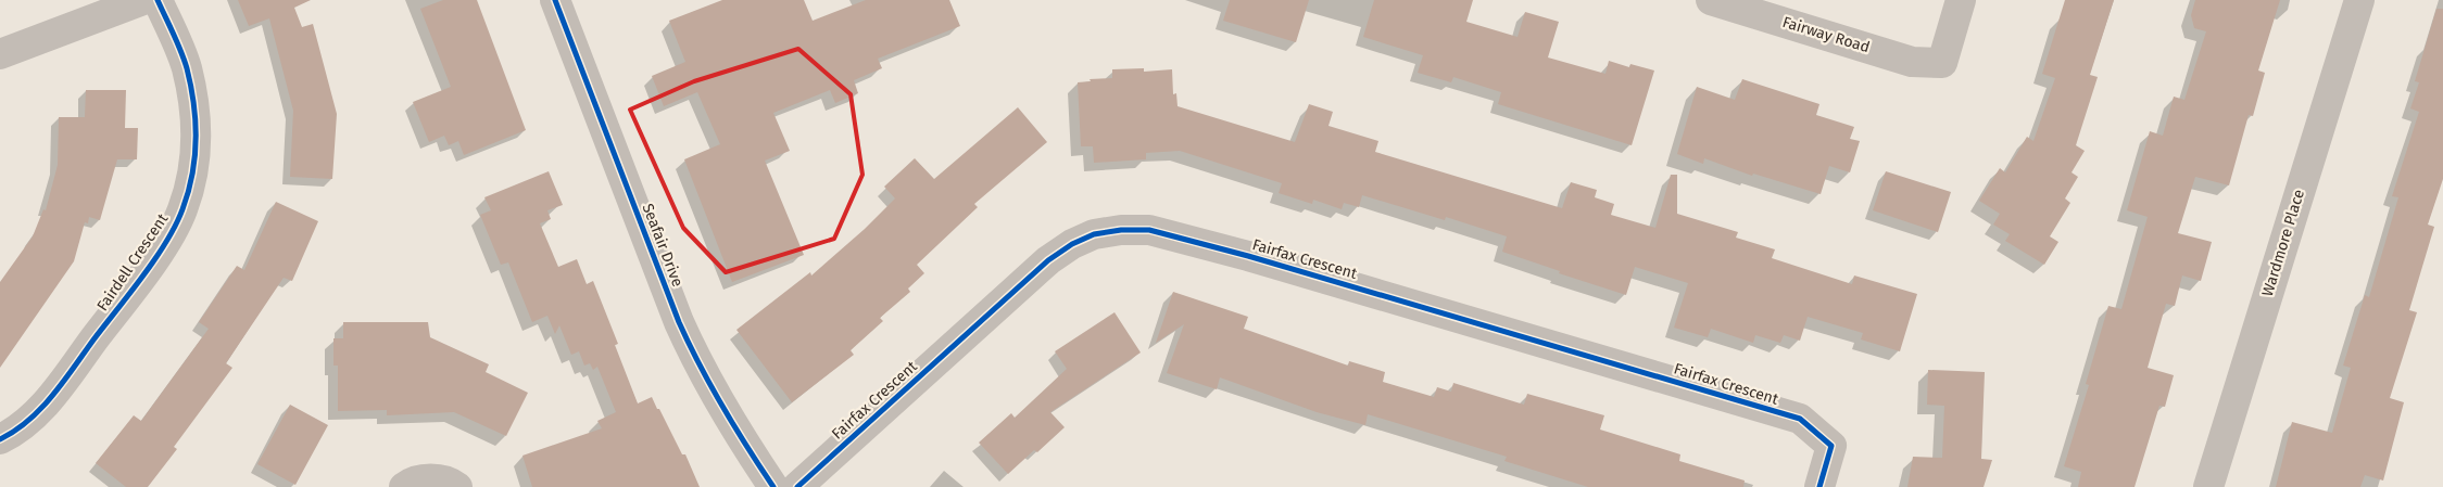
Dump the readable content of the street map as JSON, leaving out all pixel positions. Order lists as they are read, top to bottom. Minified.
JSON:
{"streets":{"street":["Fairway Road","Wardmore Place","Seafair Drive","Fairfax Crescent","Fairdell Crescent"]}}
